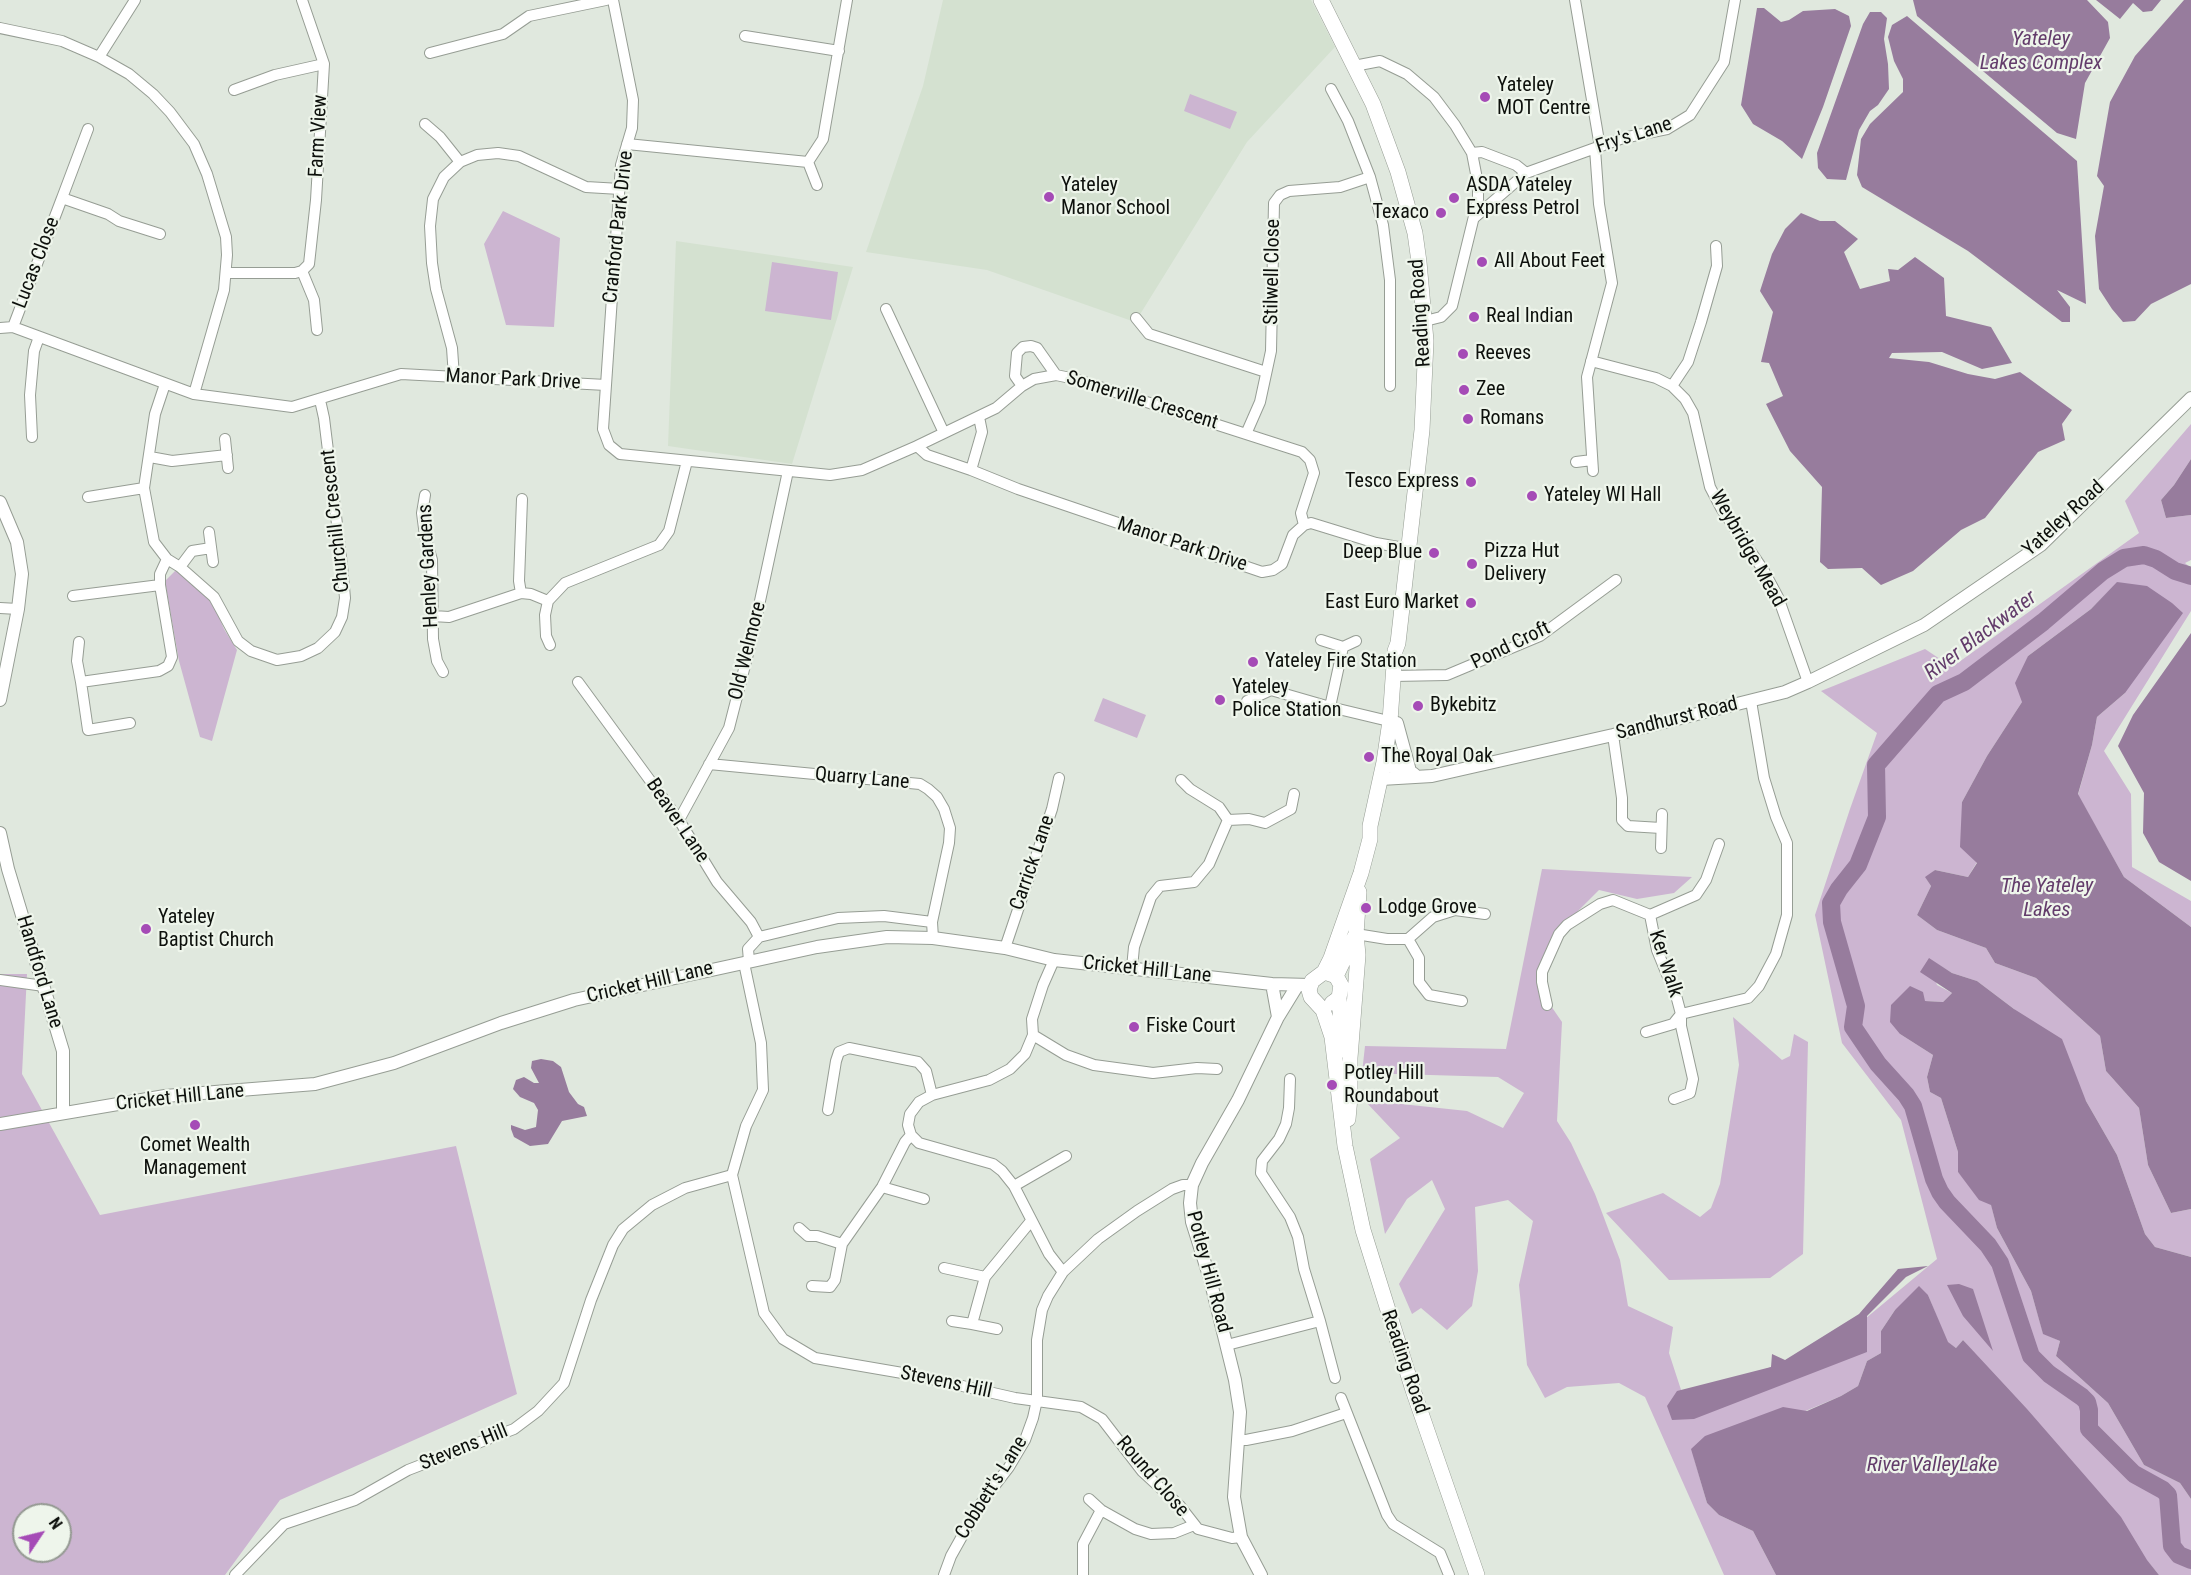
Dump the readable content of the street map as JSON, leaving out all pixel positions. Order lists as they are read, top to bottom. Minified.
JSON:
{"streets":{"main road":["Reading Road"],"street":["Farm View","Fry's Lane","Cranford Park Drive","Lucas Close","Stilwell Close","Manor Park Drive","Somerville Crescent","Yateley Road","Churchill Crescent","Weybridge Mead","Henley Gardens","Pond Croft","Old Welmore","Sandhurst Road","Quarry Lane","Beaver Lane","Carrick Lane","Ker Walk","Cricket Hill Lane","Handford Lane","Potley Hill Road","Stevens Hill","Round Close","Cobbett's Lane"]},"crossings":[["Cranford Park Drive","Manor Park Drive"],["Lucas Close","Manor Park Drive"],["Stilwell Close","Somerville Crescent"],["Reading Road","Pond Croft"],["Reading Road","Sandhurst Road"],["Reading Road","Cricket Hill Lane"],["Reading Road","Potley Hill Road"],["Manor Park Drive","Somerville Crescent"],["Manor Park Drive","Churchill Crescent"],["Manor Park Drive","Old Welmore"],["Yateley Road","Sandhurst Road"],["Weybridge Mead","Sandhurst Road"],["Old Welmore","Quarry Lane"],["Old Welmore","Beaver Lane"],["Quarry Lane","Cricket Hill Lane"],["Carrick Lane","Cricket Hill Lane"],["Cricket Hill Lane","Handford Lane"],["Cricket Hill Lane","Potley Hill Road"],["Cricket Hill Lane","Stevens Hill"],["Potley Hill Road","Round Close"],["Stevens Hill","Round Close"],["Stevens Hill","Cobbett's Lane"],["Round Close","Cobbett's Lane"]],"water":["Yateley Lakes Complex","River Blackwater","The Yateley Lakes","River ValleyLake"],"places":["Yateley MOT Centre","Yateley Manor School","ASDA Yateley Express Petrol","Texaco","All About Feet","Real Indian","Reeves","Zee","Romans","Tesco Express","Yateley WI Hall","Deep Blue","Pizza Hut Delivery","East Euro Market","Yateley Fire Station","Yateley Police Station","Bykebitz","The Royal Oak","Lodge Grove","Yateley Baptist Church","Fiske Court","Potley Hill Roundabout","Comet Wealth Management"],"north":"top right"}
